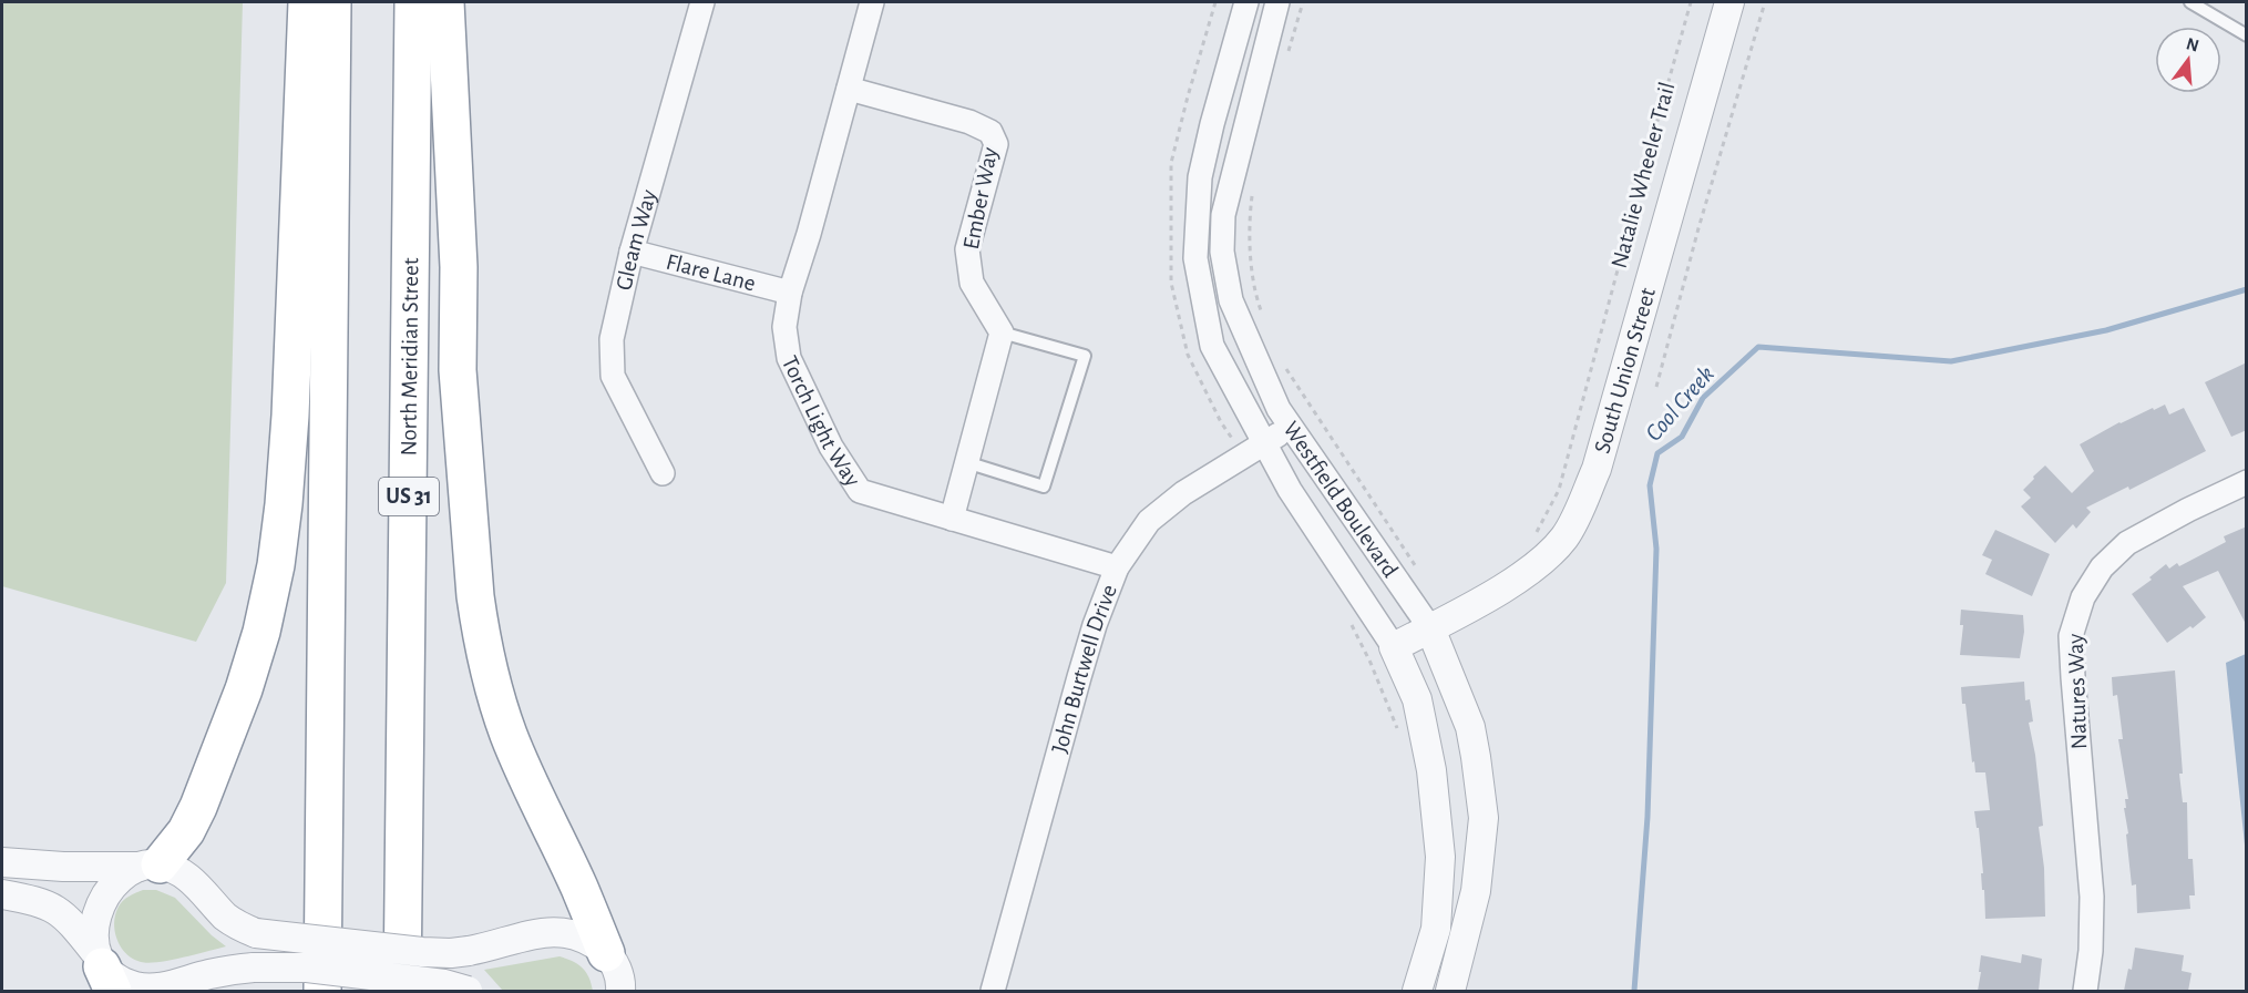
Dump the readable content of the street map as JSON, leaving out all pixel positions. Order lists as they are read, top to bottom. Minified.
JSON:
{"streets":{"highway":["North Meridian Street","US 31"],"street":["Ember Way","Gleam Way","Flare Lane","South Union Street","Torch Light Way","Westfield Boulevard","John Burtwell Drive","Natures Way"],"path":["Natalie Wheeler Trail"]},"crossings":[["Ember Way","Torch Light Way"],["Gleam Way","Flare Lane"],["Flare Lane","Torch Light Way"],["South Union Street","Westfield Boulevard"],["Torch Light Way","John Burtwell Drive"],["Westfield Boulevard","John Burtwell Drive"]],"water":["Cool Creek"],"north":"top"}
